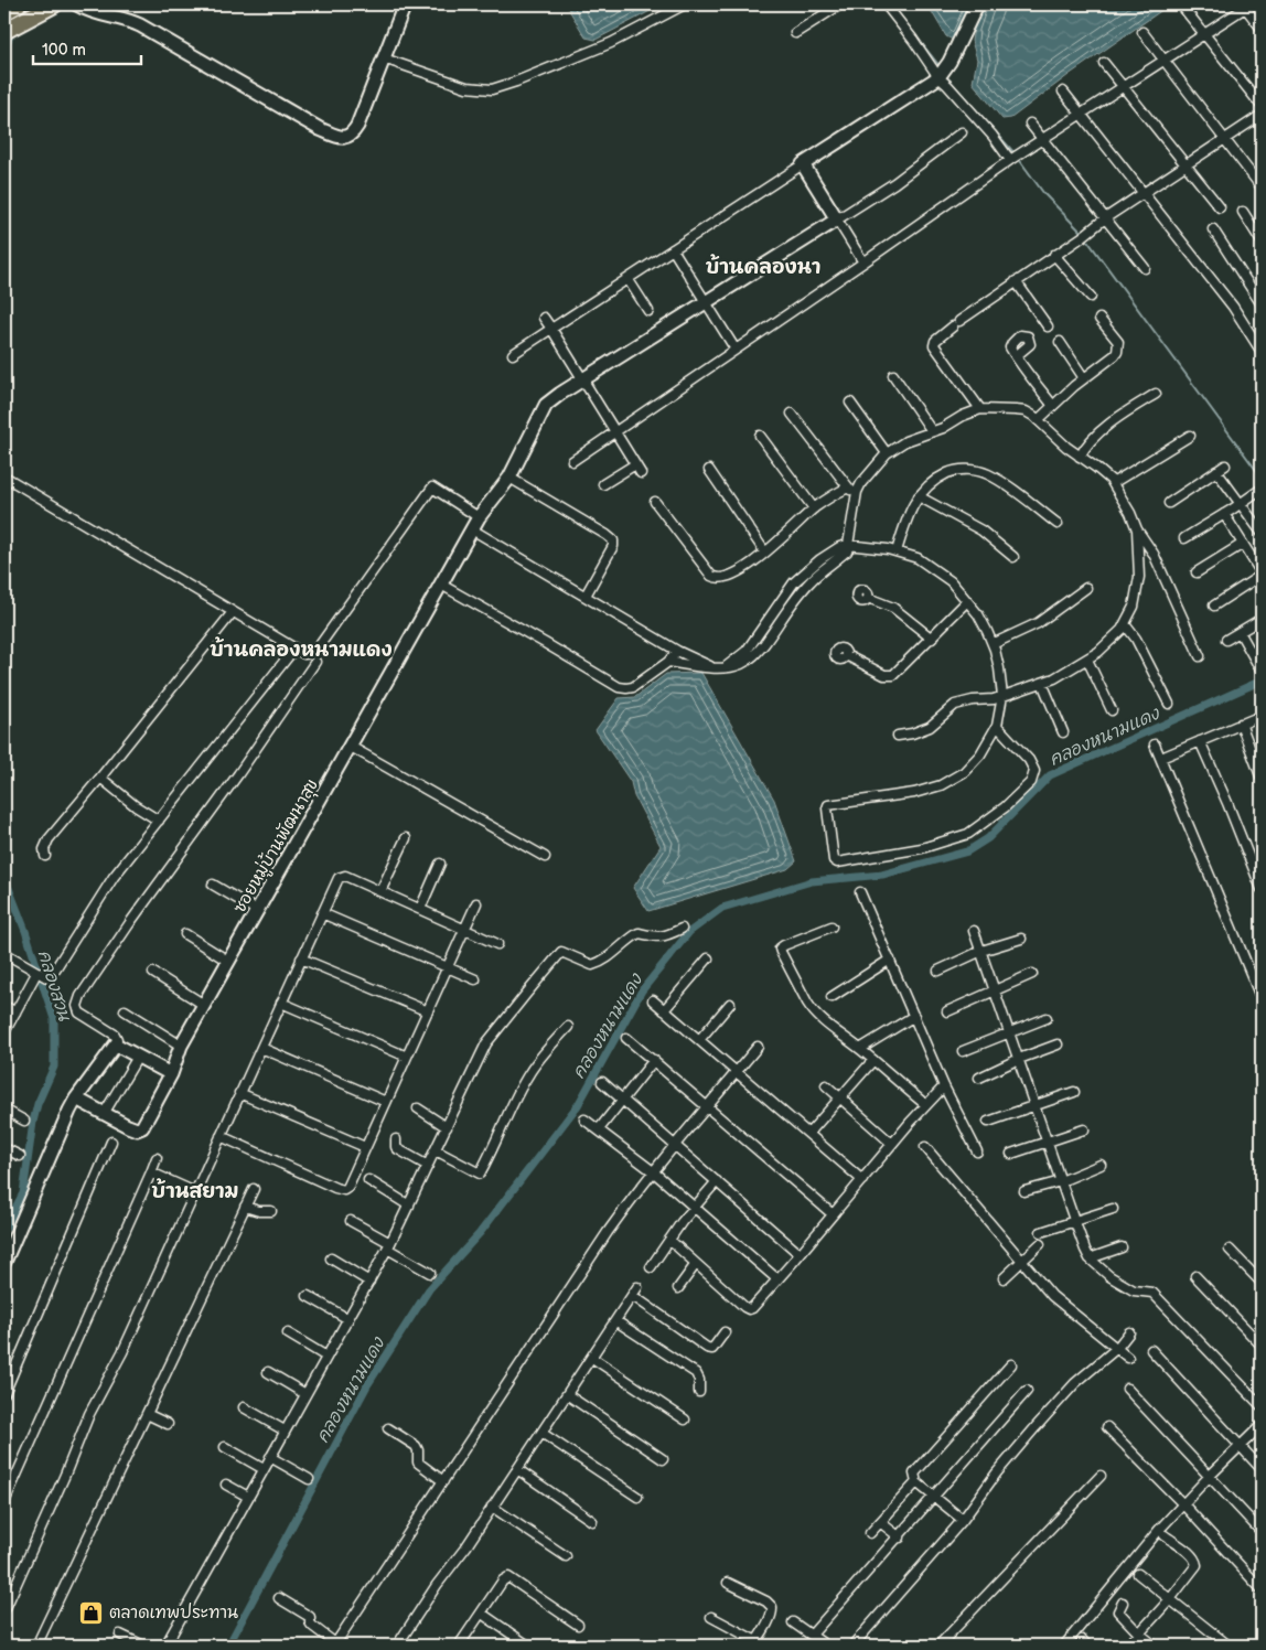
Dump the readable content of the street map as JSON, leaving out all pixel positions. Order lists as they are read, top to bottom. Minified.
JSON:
{"streets":{"street":["ซอยหมู่บ้านพัฒนาสุข"]},"districts":["บ้านคลองนา","บ้านคลองหนามแดง","บ้านสยาม"],"water":["คลองหนามแดง","คลองสวน"],"places":{"shop":["ตลาดเทพประทาน"]},"scale_bar":"100 m"}
